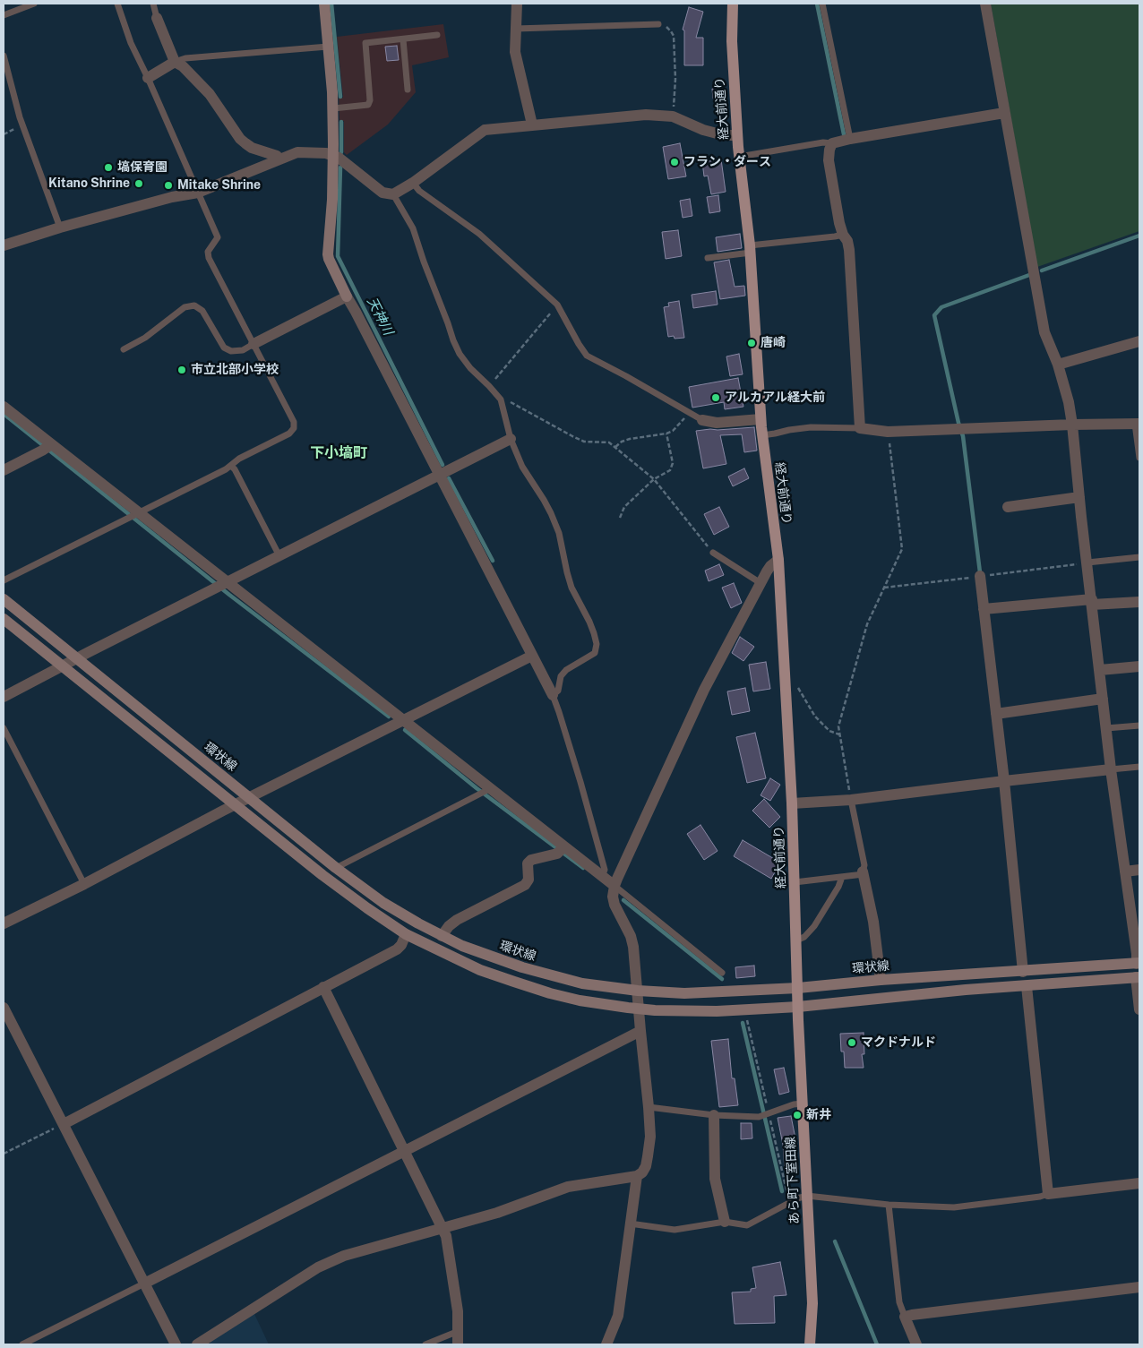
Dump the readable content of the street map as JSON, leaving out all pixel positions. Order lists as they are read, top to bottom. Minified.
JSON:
{"streets":{"main road":["経大前通り","あら町下室田線"],"street":["環状線"]},"crossings":[["経大前通り","環状線"],["経大前通り","あら町下室田線"],["環状線","あら町下室田線"]],"districts":["下小塙町"],"water":["天神川"],"places":["フラン・ダース","塙保育園","Kitano Shrine","Mitake Shrine","唐崎","市立北部小学校","アルカアル経大前","マクドナルド","新井"]}
